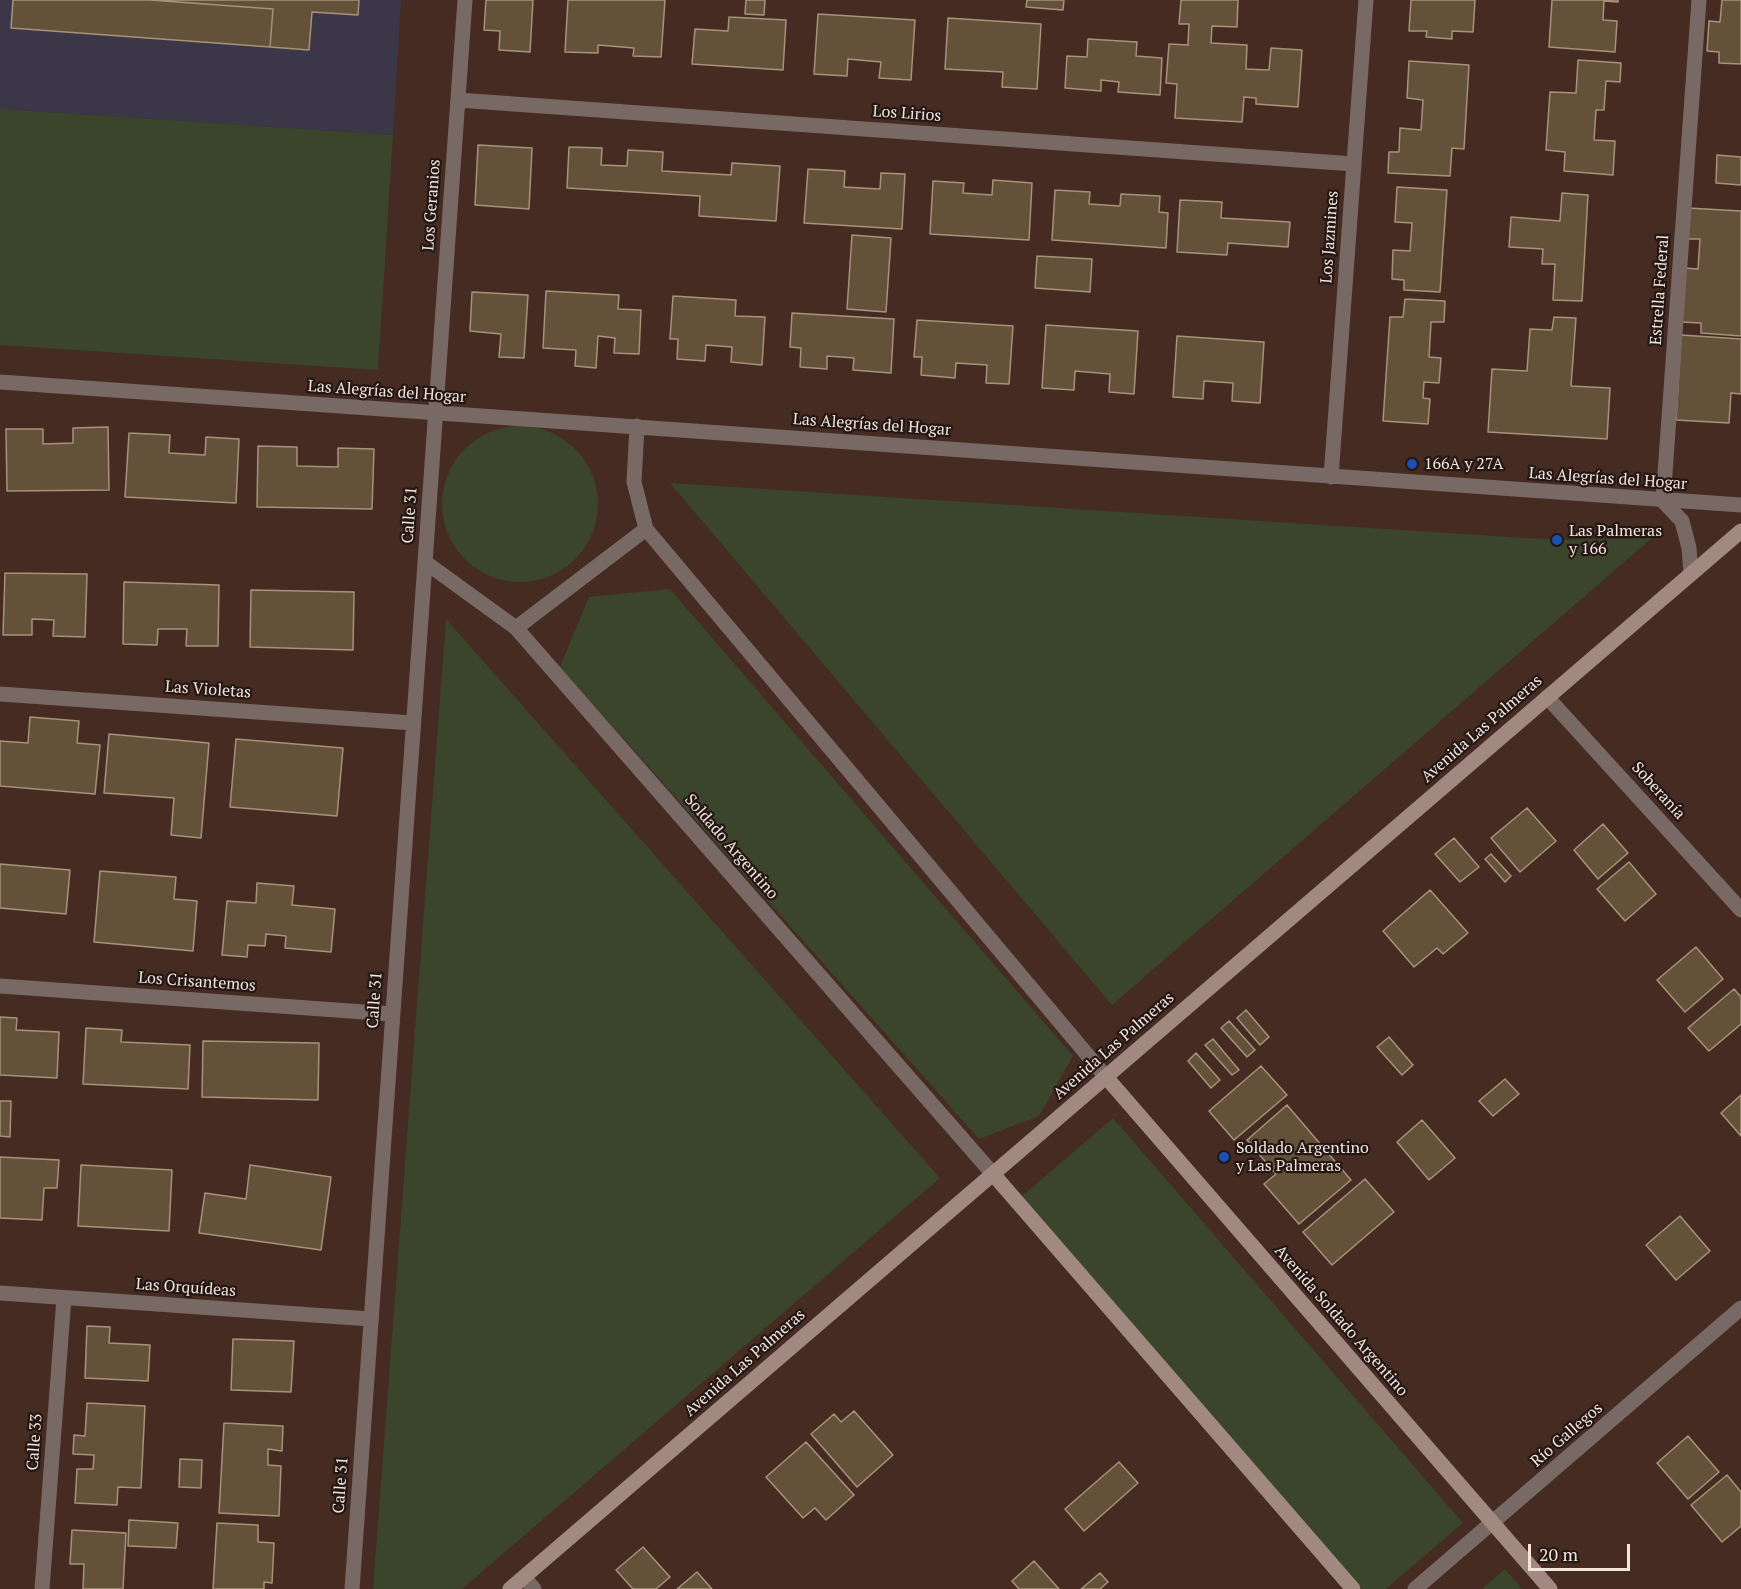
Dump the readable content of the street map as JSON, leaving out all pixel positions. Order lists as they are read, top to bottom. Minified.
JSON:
{"streets":{"main road":["Avenida Las Palmeras","Avenida Soldado Argentino"],"street":["Los Lirios","Los Geranios","Los Jazmines","Estrella Federal","Las Alegrías del Hogar","Calle 31","Las Violetas","Soberanía","Soldado Argentino","Los Crisantemos","Las Orquídeas","Río Gallegos","Calle 33"]},"crossings":[["Los Lirios","Los Geranios"],["Los Lirios","Los Jazmines"],["Los Geranios","Las Alegrías del Hogar"],["Los Geranios","Calle 31"],["Los Jazmines","Las Alegrías del Hogar"],["Estrella Federal","Las Alegrías del Hogar"],["Las Alegrías del Hogar","Calle 31"],["Calle 31","Las Violetas"],["Calle 31","Soldado Argentino"],["Calle 31","Los Crisantemos"],["Calle 31","Las Orquídeas"],["Avenida Las Palmeras","Soberanía"],["Avenida Las Palmeras","Soldado Argentino"],["Avenida Las Palmeras","Avenida Soldado Argentino"],["Las Orquídeas","Calle 33"],["Avenida Soldado Argentino","Río Gallegos"]],"places":["166A y 27A","Las Palmeras y 166","Soldado Argentino y Las Palmeras"],"scale_bar":"20 m"}
